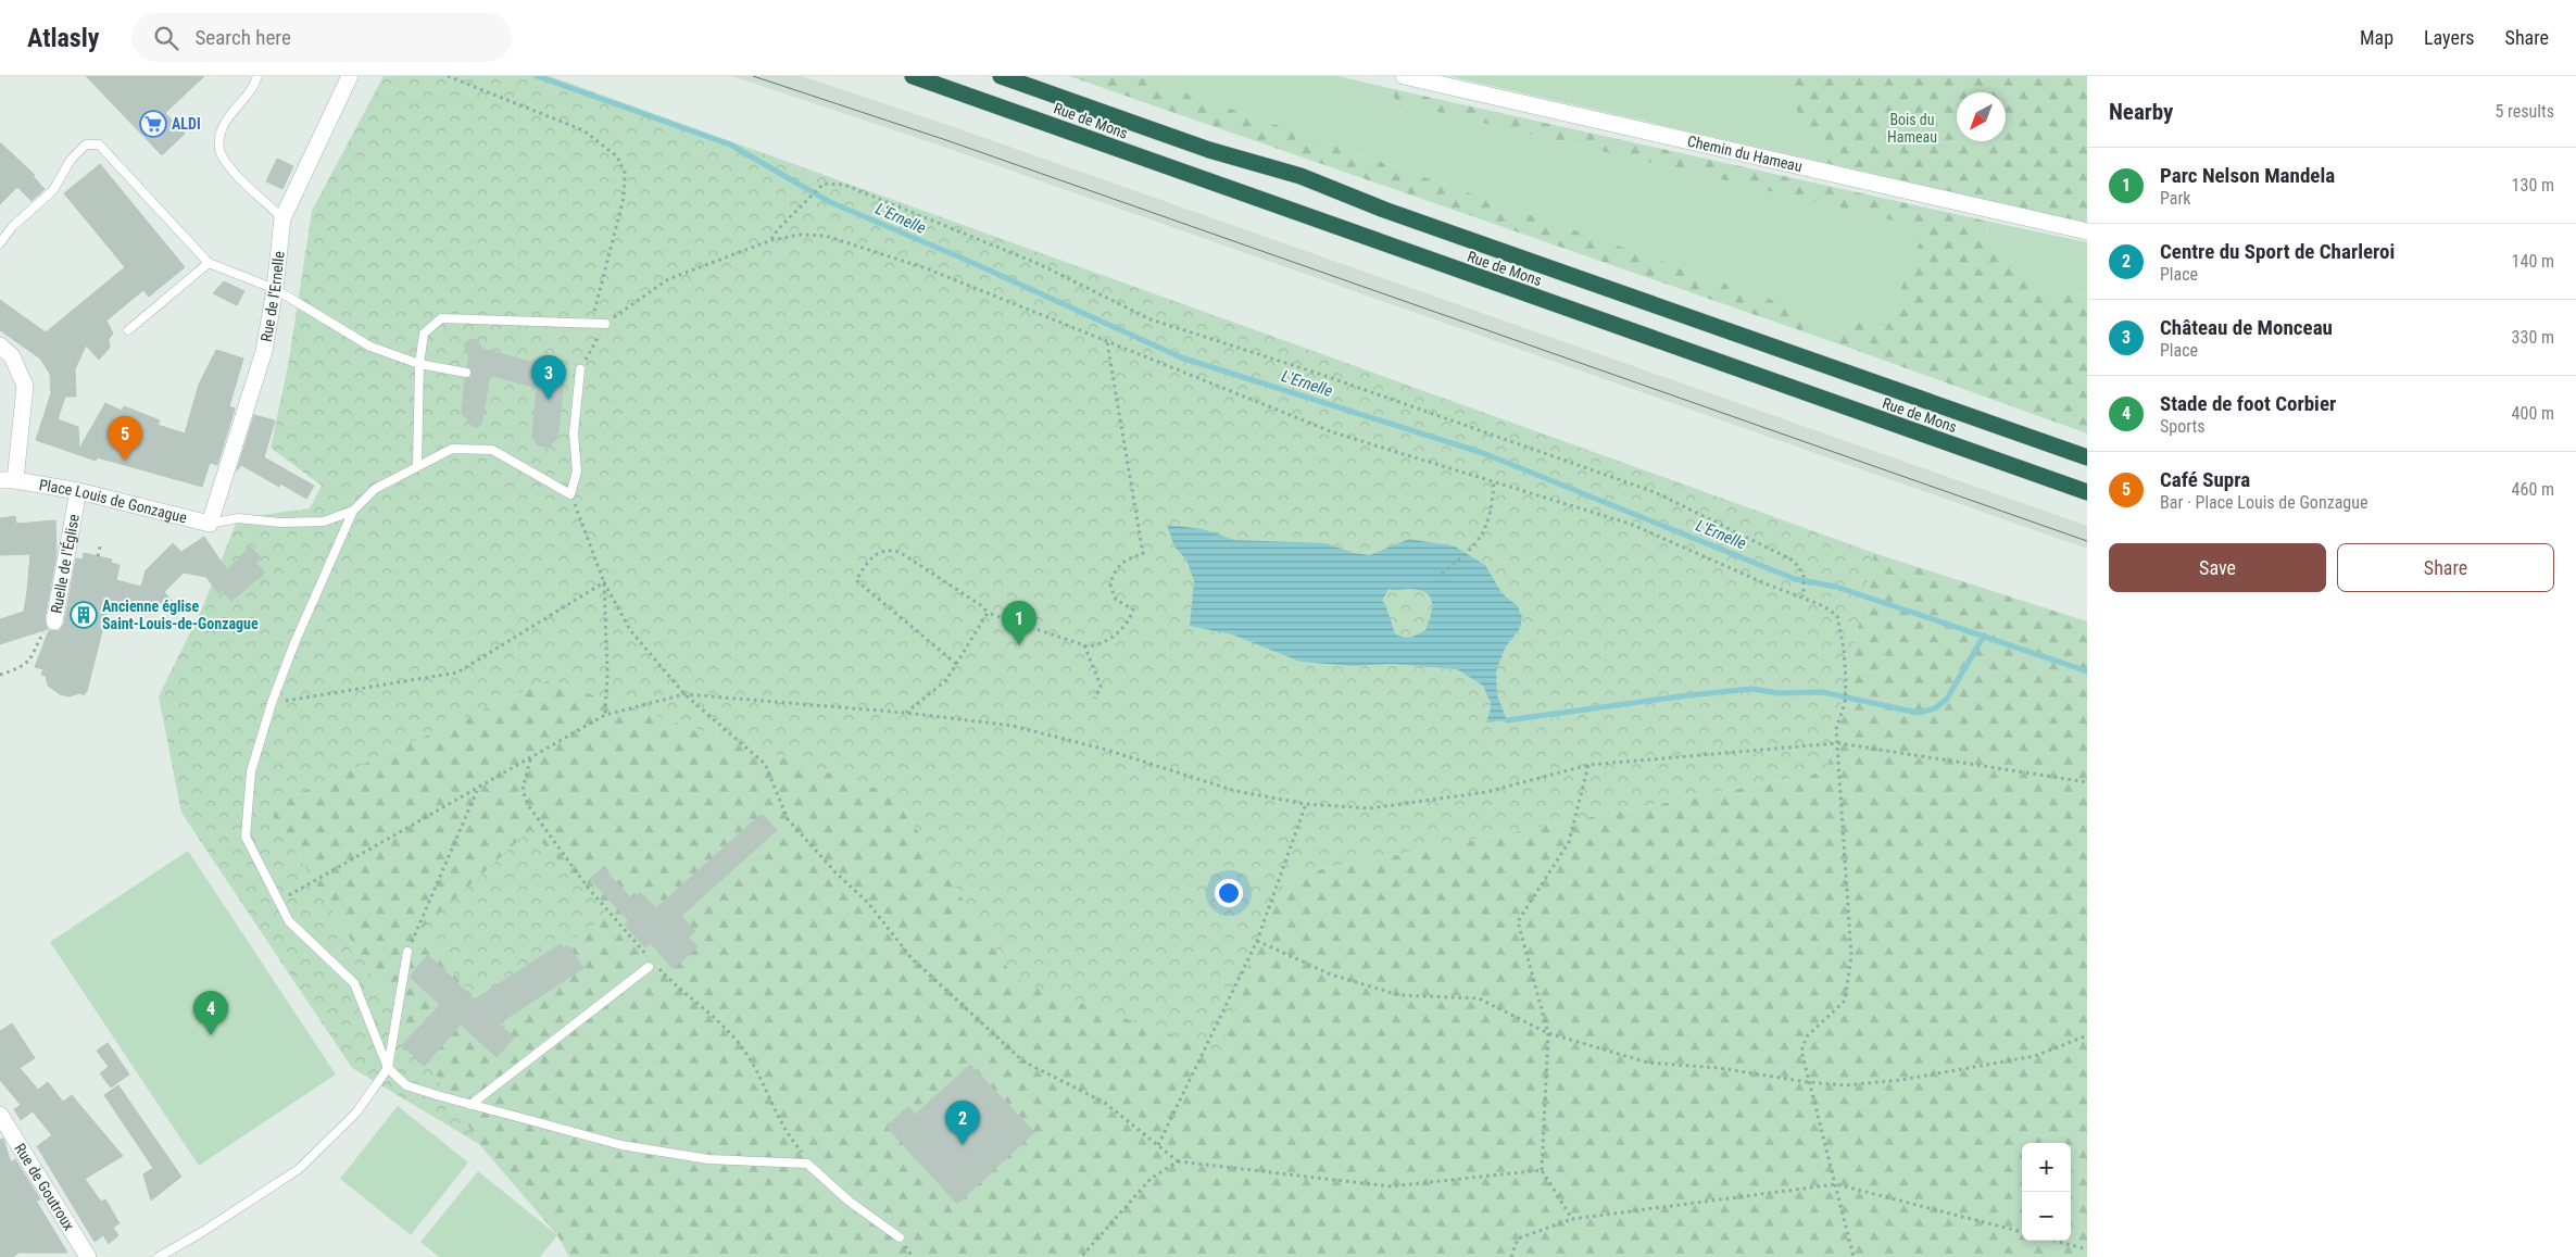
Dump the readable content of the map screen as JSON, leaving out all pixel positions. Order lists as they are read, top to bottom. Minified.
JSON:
{"streets":{"highway":["Rue de Mons"],"street":["Chemin du Hameau","Rue de l'Ernelle","Place Louis de Gonzague","Ruelle de l'Église","Rue de Goutroux"]},"crossings":[["Rue de l'Ernelle","Place Louis de Gonzague"],["Place Louis de Gonzague","Ruelle de l'Église"]],"water":["L'Ernelle"],"parks":["Bois du Hameau"],"places":{"supermarket":["ALDI"],"building":["Ancienne église Saint-Louis-de-Gonzague"]},"north":"bottom left","page":{"header":"Atlasly","search":"Search here","nav":["Map","Layers","Share"],"heading":["Nearby","5 results"],"list":[{"mark":"1","name":"Parc Nelson Mandela","note":"Park","value":"130 m"},{"mark":"2","name":"Centre du Sport de Charleroi","note":"Place","value":"140 m"},{"mark":"3","name":"Château de Monceau","note":"Place","value":"330 m"},{"mark":"4","name":"Stade de foot Corbier","note":"Sports","value":"400 m"},{"mark":"5","name":"Café Supra","note":"Bar · Place Louis de Gonzague","value":"460 m"}],"pins":["3","5","1","4","2"],"buttons":["Save","Share"],"map_buttons":["+","−"]}}
